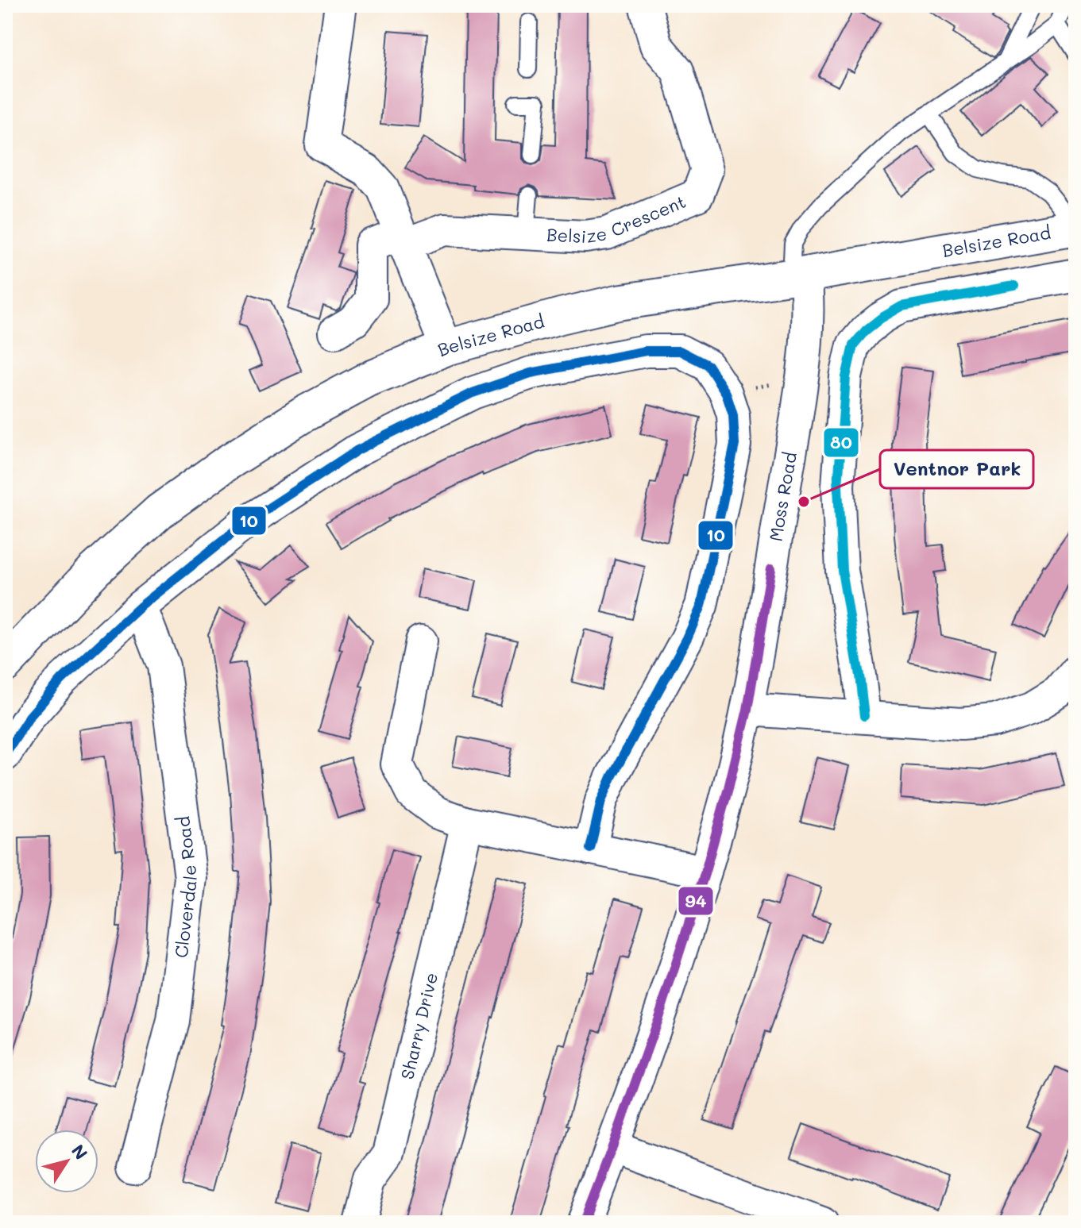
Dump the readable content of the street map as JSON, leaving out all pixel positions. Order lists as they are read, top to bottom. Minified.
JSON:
{"streets":{"street":["Belsize Crescent","Belsize Road","Moss Road","Cloverdale Road","Sharry Drive"]},"crossings":[["Belsize Road","Moss Road"]],"places":["Ventnor Park"],"lines":["transit line 80","transit line 10","transit line 94"],"north":"top right"}
